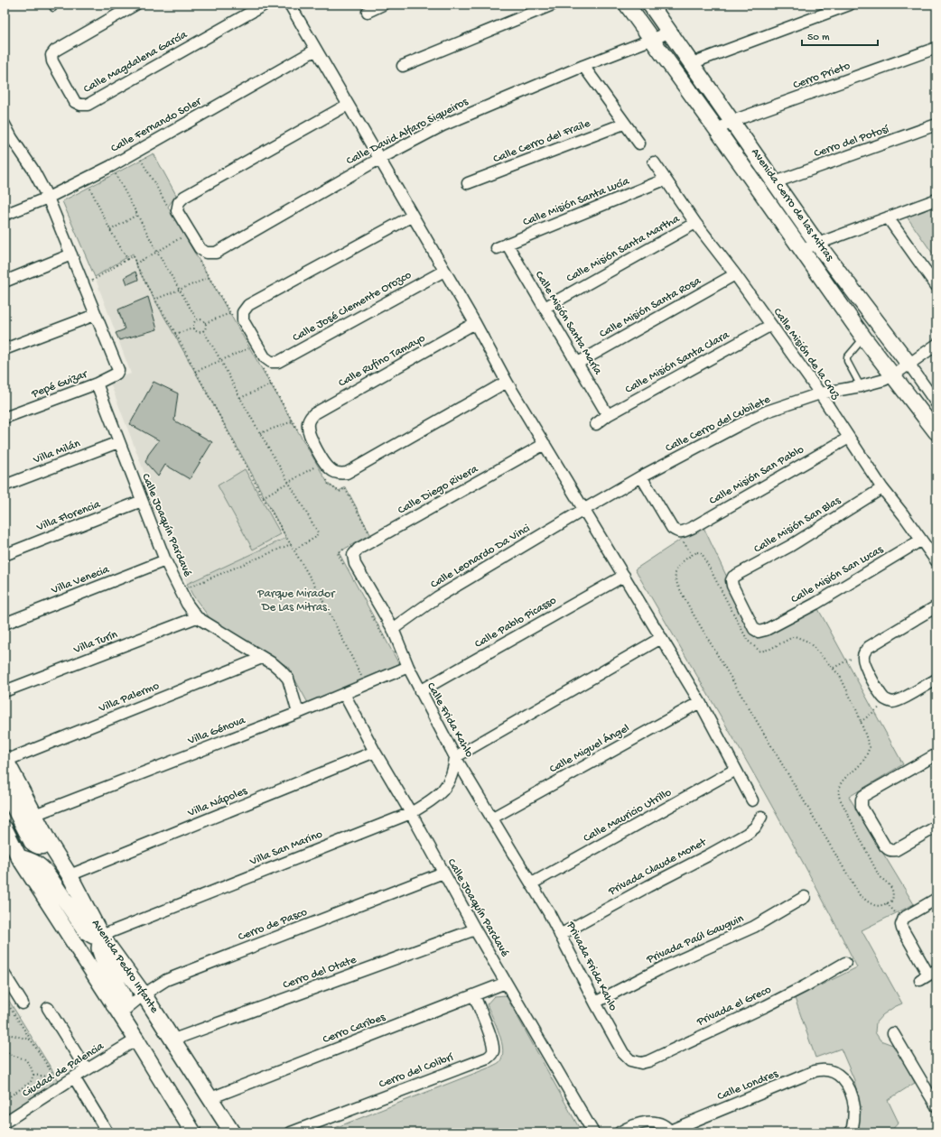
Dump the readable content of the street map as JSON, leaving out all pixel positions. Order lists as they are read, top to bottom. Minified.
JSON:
{"streets":{"main road":["Avenida Cerro de las Mitras","Avenida Pedro Infante"],"street":["Calle Magdalena García","Cerro Prieto","Calle Fernando Soler","Calle David Alfaro Siqueiros","Calle Cerro del Fraile","Cerro del Potosí","Calle Misión Santa Lucía","Calle Misión Santa Martha","Calle José Clemente Orozco","Calle Misión Santa Rosa","Calle Misión Santa María","Calle Misión de la Cruz","Calle Rufino Tamayo","Calle Misión Santa Clara","Pepé Guizar","Calle Cerro del Cubilete","Villa Milán","Calle Misión San Pablo","Calle Diego Rivera","Villa Florencia","Calle Joaquín Pardavé","Calle Misión San Blas","Calle Leonardo Da Vinci","Calle Misión San Lucas","Villa Venecia","Calle Pablo Picasso","Villa Turín","Villa Palermo","Calle Frida Kahlo","Villa Génova","Calle Miguel Ángel","Villa Nápoles","Calle Mauricio Utrillo","Villa San Marino","Privada Claude Monet","Cerro de Pasco","Privada Paúl Gauguin","Privada Frida Kahlo","Cerro del Otate","Privada el Greco","Cerro Caribes","Ciudad de Palencia","Cerro del Colibrí","Calle Londres"]},"crossings":[["Cerro Prieto","Avenida Cerro de las Mitras"],["Calle David Alfaro Siqueiros","Avenida Cerro de las Mitras"],["Cerro del Potosí","Avenida Cerro de las Mitras"],["Calle Misión Santa Lucía","Calle Misión Santa María"],["Calle Misión Santa Lucía","Calle Misión de la Cruz"],["Avenida Cerro de las Mitras","Calle Cerro del Cubilete"],["Calle Misión Santa Martha","Calle Misión Santa María"],["Calle Misión Santa Martha","Calle Misión de la Cruz"],["Calle Misión Santa Rosa","Calle Misión Santa María"],["Calle Misión Santa Rosa","Calle Misión de la Cruz"],["Calle Misión Santa María","Calle Misión Santa Clara"],["Calle Misión de la Cruz","Calle Misión Santa Clara"],["Calle Misión de la Cruz","Calle Cerro del Cubilete"],["Calle Misión de la Cruz","Calle Misión San Pablo"],["Calle Misión de la Cruz","Calle Misión San Blas"],["Calle Misión de la Cruz","Calle Misión San Lucas"],["Pepé Guizar","Calle Joaquín Pardavé"],["Calle Cerro del Cubilete","Calle Leonardo Da Vinci"],["Villa Milán","Calle Joaquín Pardavé"],["Calle Diego Rivera","Calle Frida Kahlo"],["Villa Florencia","Calle Joaquín Pardavé"],["Calle Joaquín Pardavé","Villa Venecia"],["Calle Joaquín Pardavé","Villa Turín"],["Calle Joaquín Pardavé","Villa Palermo"],["Calle Joaquín Pardavé","Villa Génova"],["Calle Joaquín Pardavé","Villa Nápoles"],["Calle Joaquín Pardavé","Villa San Marino"],["Calle Joaquín Pardavé","Cerro de Pasco"],["Calle Joaquín Pardavé","Cerro del Otate"],["Calle Joaquín Pardavé","Cerro Caribes"],["Calle Misión San Blas","Calle Misión San Lucas"],["Calle Leonardo Da Vinci","Calle Frida Kahlo"],["Calle Pablo Picasso","Calle Frida Kahlo"],["Villa Palermo","Avenida Pedro Infante"],["Calle Frida Kahlo","Villa Génova"],["Calle Frida Kahlo","Calle Miguel Ángel"],["Calle Frida Kahlo","Calle Mauricio Utrillo"],["Calle Frida Kahlo","Villa San Marino"],["Calle Frida Kahlo","Privada Frida Kahlo"],["Villa Génova","Avenida Pedro Infante"],["Villa Nápoles","Avenida Pedro Infante"],["Calle Mauricio Utrillo","Privada Frida Kahlo"],["Villa San Marino","Avenida Pedro Infante"],["Privada Claude Monet","Privada Frida Kahlo"],["Cerro de Pasco","Avenida Pedro Infante"],["Privada Paúl Gauguin","Privada Frida Kahlo"],["Avenida Pedro Infante","Cerro del Otate"],["Avenida Pedro Infante","Cerro Caribes"],["Privada Frida Kahlo","Privada el Greco"],["Cerro Caribes","Cerro del Colibrí"]],"parks":["Parque Mirador De Las Mitras."],"scale_bar":"50 m"}
